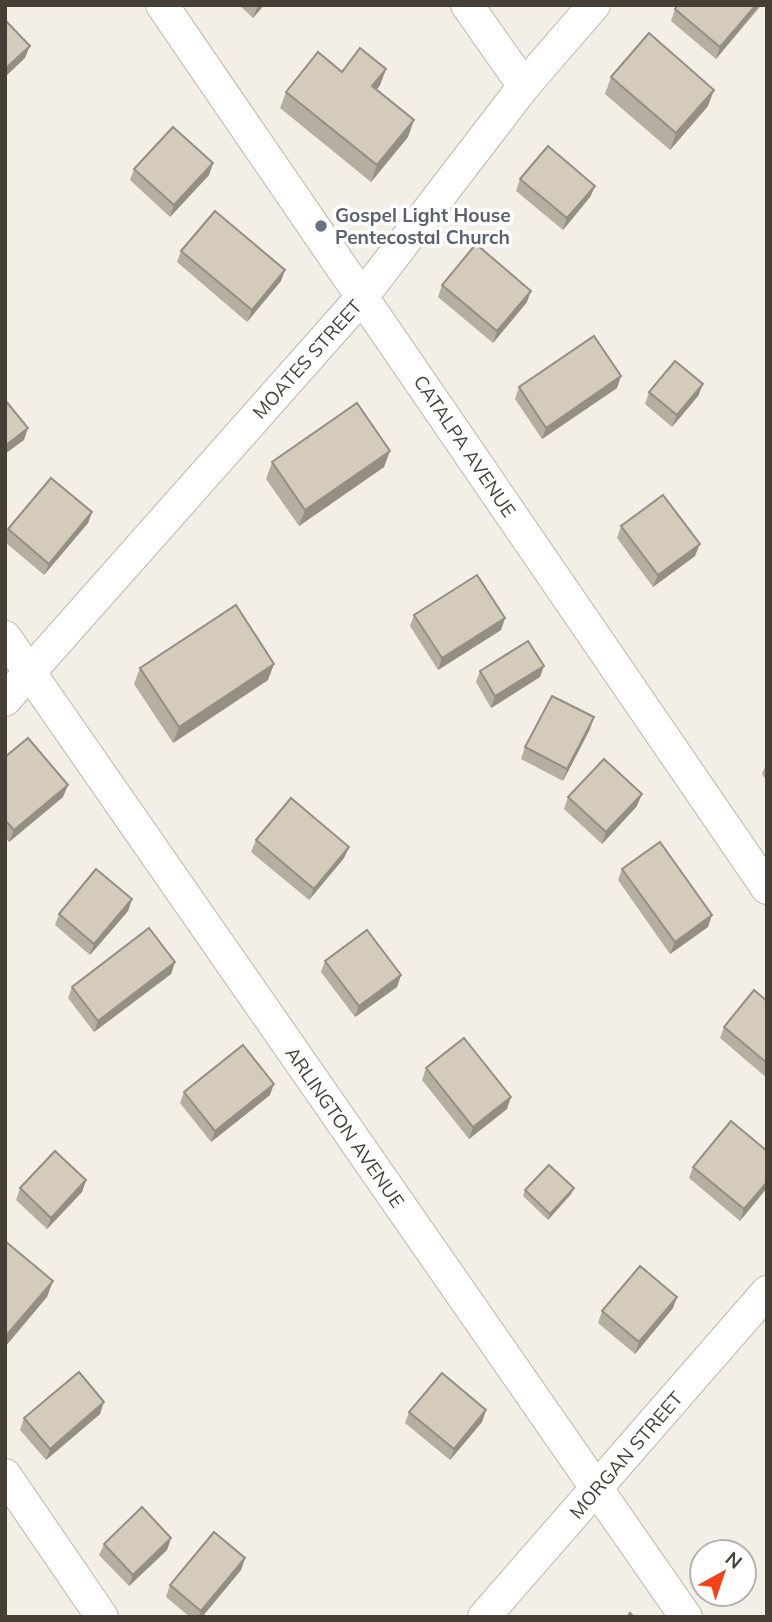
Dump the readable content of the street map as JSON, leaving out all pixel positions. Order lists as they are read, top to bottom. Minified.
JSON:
{"streets":{"street":["MOATES STREET","CATALPA AVENUE","ARLINGTON AVENUE","MORGAN STREET"]},"crossings":[["MOATES STREET","CATALPA AVENUE"],["MOATES STREET","ARLINGTON AVENUE"],["ARLINGTON AVENUE","MORGAN STREET"]],"places":["Gospel Light House Pentecostal Church"],"north":"top right"}
